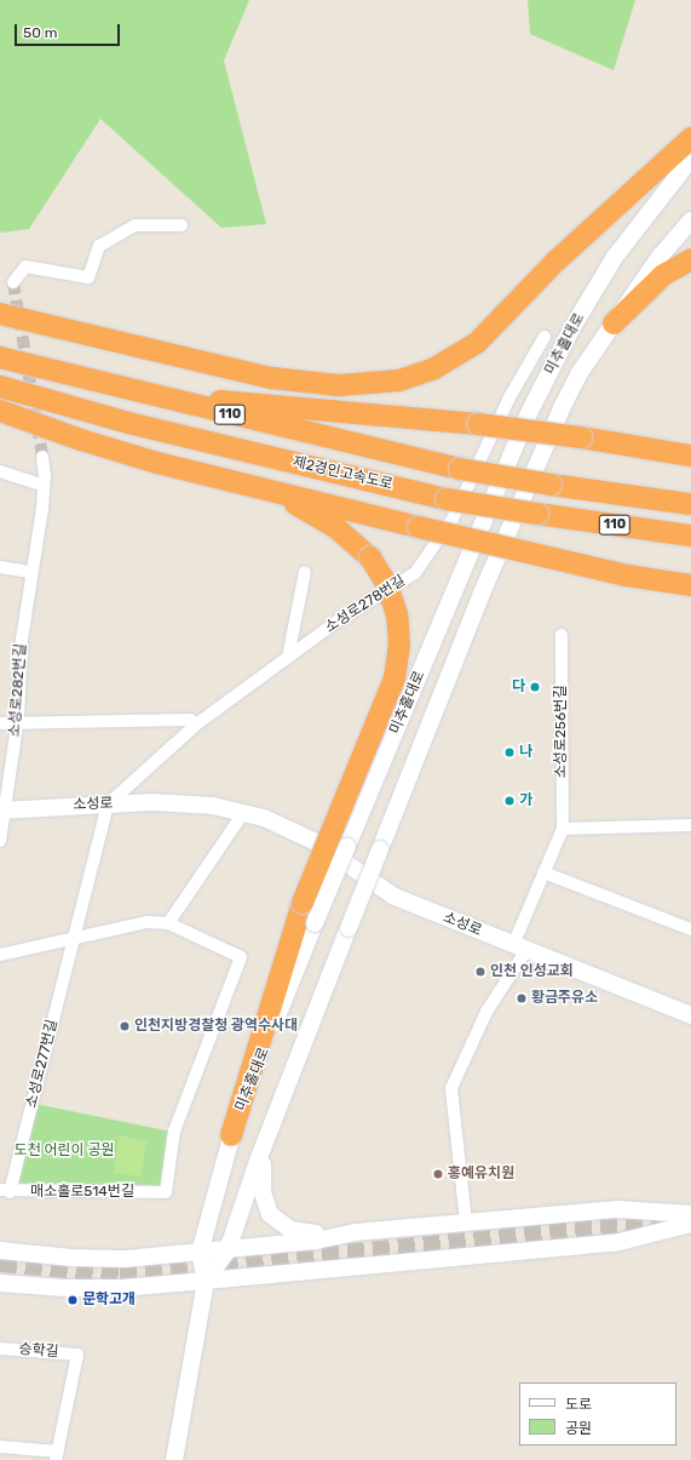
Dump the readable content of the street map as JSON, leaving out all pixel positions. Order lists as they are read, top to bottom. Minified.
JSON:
{"streets":{"highway":["110","제2경인고속도로"],"main road":["미추홀대로","소성로"],"street":["소성로278번길","소성로282번길","소성로256번길","소성로277번길","매소홀로514번길","승학길"]},"crossings":[["소성로278번길","소성로"],["소성로278번길","소성로277번길"],["소성로282번길","소성로"],["소성로256번길","소성로"],["소성로","소성로277번길"],["소성로277번길","매소홀로514번길"]],"parks":["도천 어린이 공원"],"places":["다","나","가","인천 인성교회","황금주유소","인천지방경찰청 광역수사대","홍예유치원","문학고개"],"legend":["도로","공원"],"scale_bar":"50 m"}
